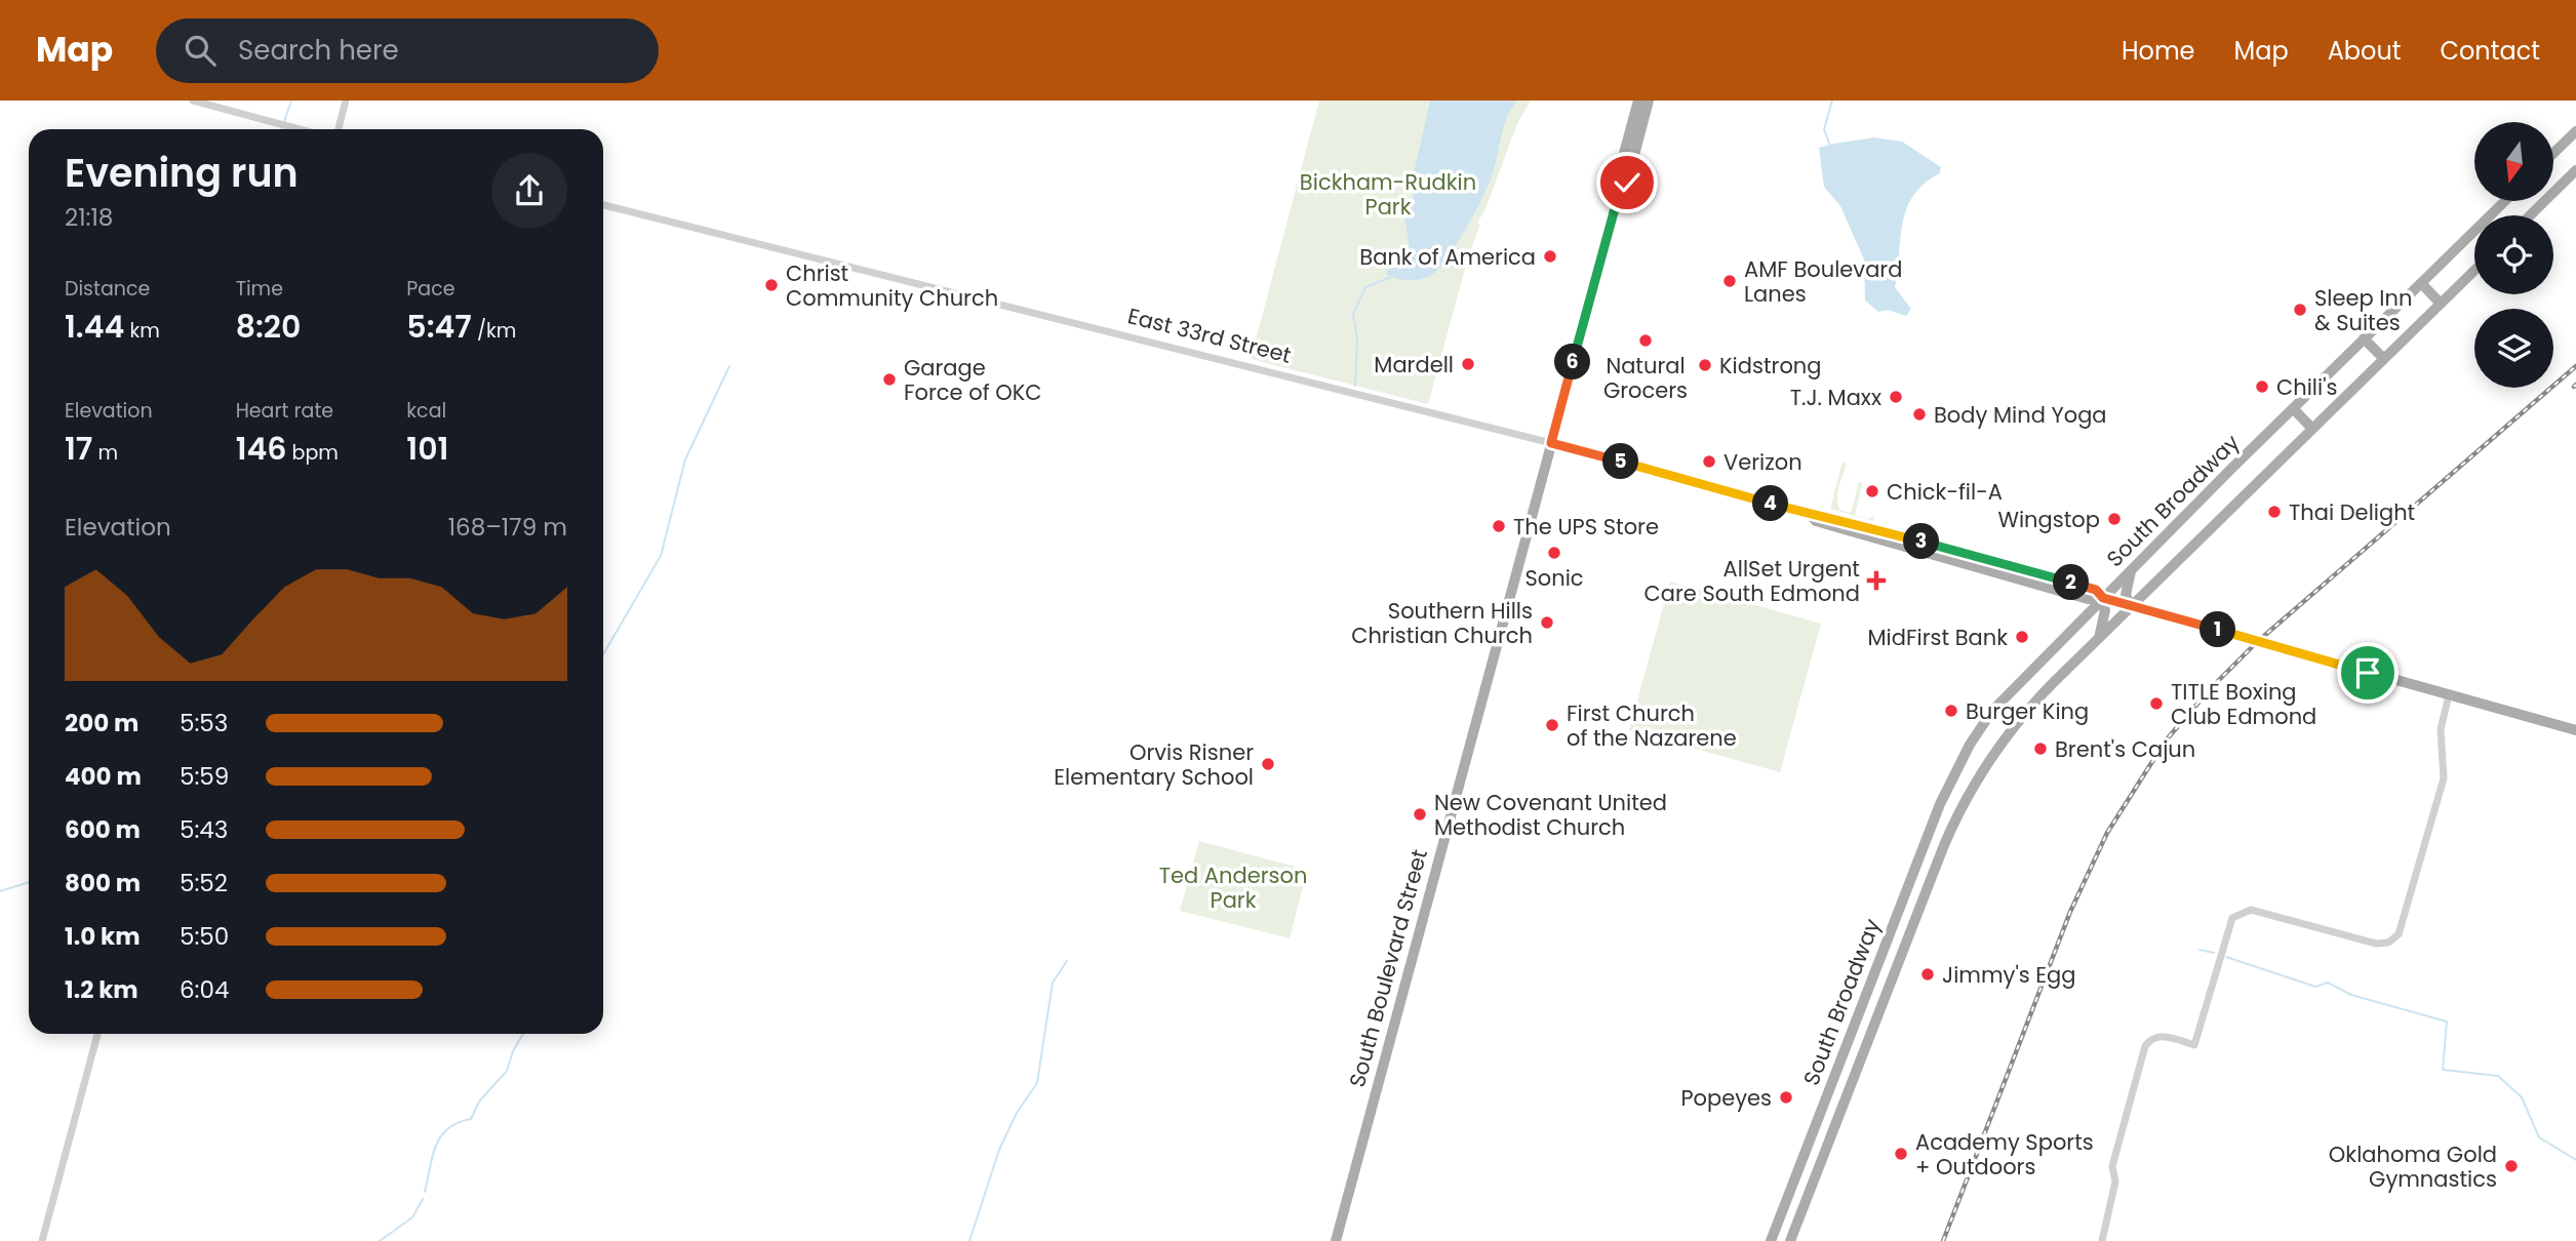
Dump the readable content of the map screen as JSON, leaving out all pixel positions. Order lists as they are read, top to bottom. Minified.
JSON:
{"streets":{"main road":["East 33rd Street","South Broadway","South Boulevard Street"]},"crossings":[["East 33rd Street","South Broadway"],["East 33rd Street","South Boulevard Street"]],"parks":["Bickham-Rudkin Park","Ted Anderson Park"],"places":{"other":["Bank of America","AMF Boulevard Lanes","Christ Community Church","Sleep Inn & Suites","Natural Grocers","Mardell","Kidstrong","Garage Force of OKC","Chili's","T.J. Maxx","Body Mind Yoga","Verizon","Chick-fil-A","Thai Delight","Wingstop","The UPS Store","Sonic","Southern Hills Christian Church","MidFirst Bank","TITLE Boxing Club Edmond","Burger King","First Church of the Nazarene","Brent's Cajun","Orvis Risner Elementary School","New Covenant United Methodist Church","Jimmy's Egg","Popeyes","Academy Sports + Outdoors","Oklahoma Gold Gymnastics"],"health":["AllSet Urgent Care South Edmond"]},"north":"bottom","page":{"header":"Map","search":"Search here","nav":["Home","Map","About","Contact"],"heading":["Evening run","21:18"],"stats":[["Distance","1.44 km"],["Time","8:20"],["Pace","5:47 /km"],["Elevation","17 m"],["Heart rate","146 bpm"],["kcal","101"]],"pins":["6","5","4","3","2","1"],"chart":["Elevation","168–179 m"],"list":[{"name":"200 m","note":"5:53"},{"name":"400 m","note":"5:59"},{"name":"600 m","note":"5:43"},{"name":"800 m","note":"5:52"},{"name":"1.0 km","note":"5:50"},{"name":"1.2 km","note":"6:04"}]}}
